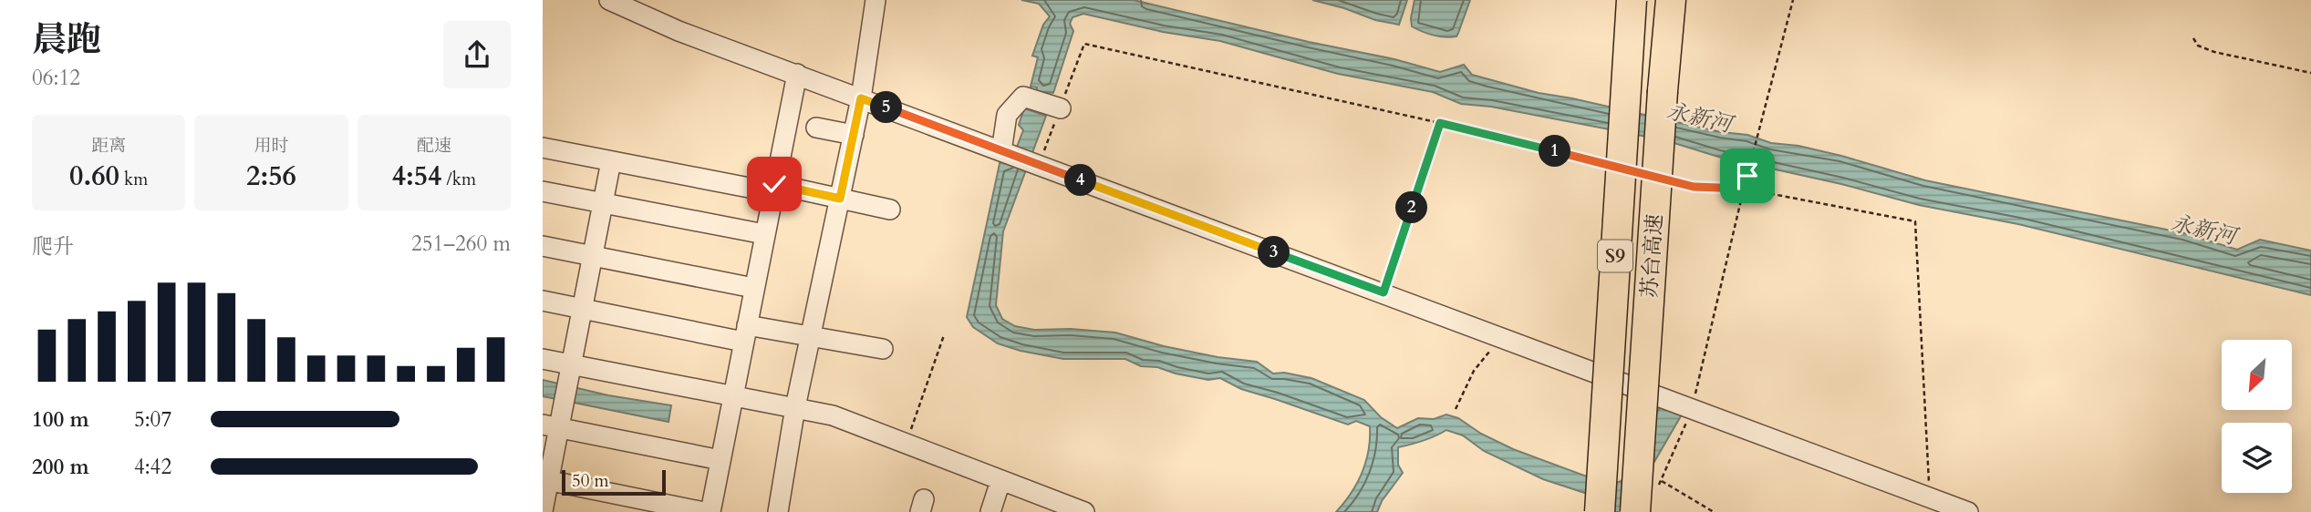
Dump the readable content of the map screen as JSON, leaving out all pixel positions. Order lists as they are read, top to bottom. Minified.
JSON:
{"streets":{"highway":["S9","苏台高速"]},"water":["永新河"],"scale_bar":"50 m","north":"bottom left","page":{"heading":["晨跑","06:12"],"pins":["5","1","4","2","3"],"stats":[["距离","0.60 km"],["用时","2:56"],["配速","4:54 /km"]],"chart":["爬升","251–260 m"],"list":[{"name":"100 m","note":"5:07"},{"name":"200 m","note":"4:42"}],"scale":"50 m"}}
